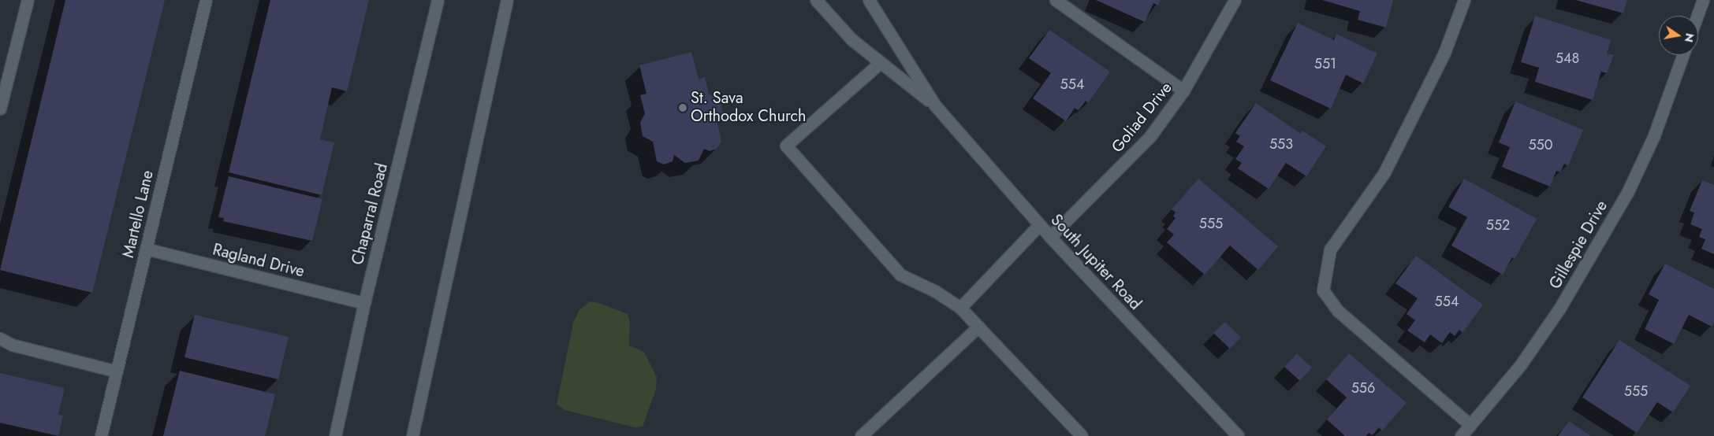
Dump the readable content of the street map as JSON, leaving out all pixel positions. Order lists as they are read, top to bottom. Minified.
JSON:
{"streets":{"street":["Goliad Drive","Martello Lane","Chaparral Road","Gillespie Drive","Ragland Drive","South Jupiter Road"]},"crossings":[["Goliad Drive","South Jupiter Road"],["Martello Lane","Ragland Drive"],["Chaparral Road","Ragland Drive"]],"places":["St. Sava Orthodox Church"],"house_numbers":["548","551","554","553","550","555","552","554","556","555"],"north":"right"}
